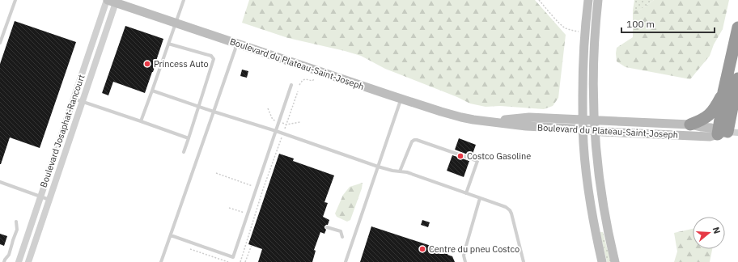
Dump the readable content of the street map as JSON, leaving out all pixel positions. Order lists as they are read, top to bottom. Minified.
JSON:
{"streets":{"street":["Boulevard du Plateau-Saint-Joseph","Boulevard Josaphat-Rancourt"]},"crossings":[["Boulevard du Plateau-Saint-Joseph","Boulevard Josaphat-Rancourt"]],"places":["Princess Auto","Costco Gasoline","Centre du pneu Costco"],"scale_bar":"100 m","north":"right"}
